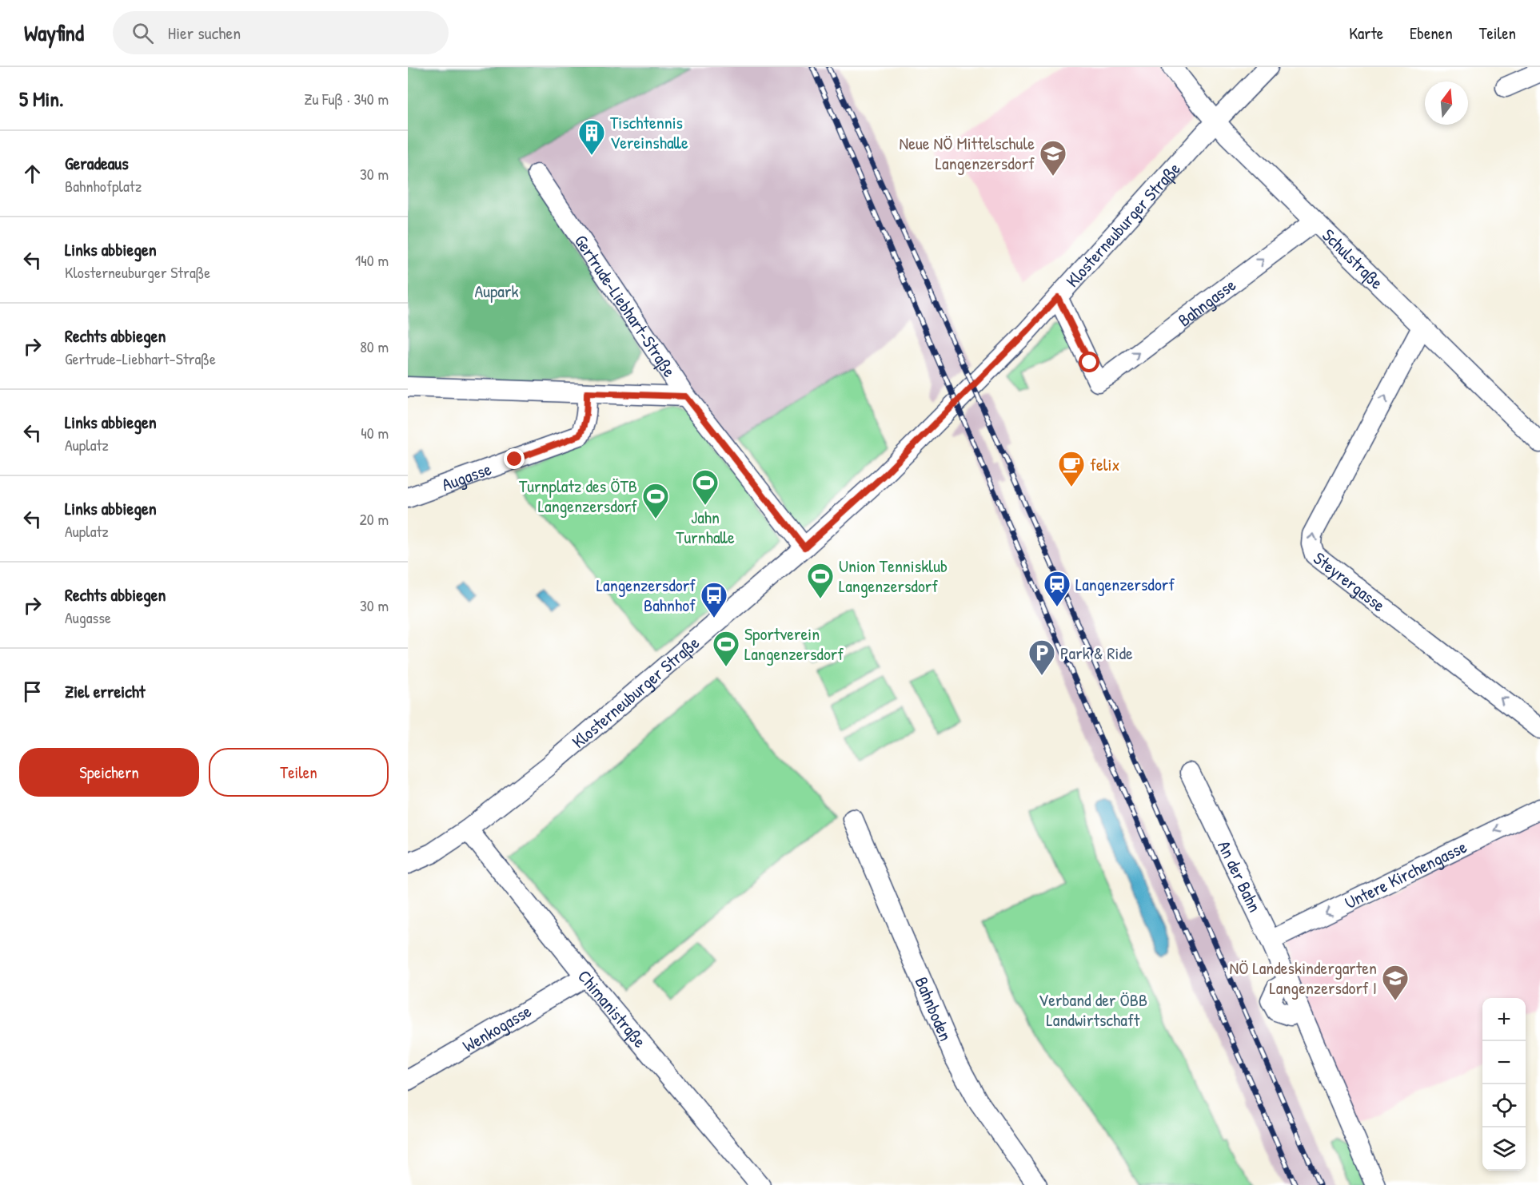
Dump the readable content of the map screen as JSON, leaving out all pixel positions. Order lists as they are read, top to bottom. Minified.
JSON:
{"streets":{"street":["Klosterneuburger Straße","Schulstraße","Bahngasse","Gertrude-Liebhart-Straße","Augasse","Steyrergasse","Untere Kirchengasse","An der Bahn","Chimanistraße","Bahnboden","Wenkogasse"]},"crossings":[["Klosterneuburger Straße","Schulstraße"],["Klosterneuburger Straße","Bahngasse"],["Klosterneuburger Straße","Gertrude-Liebhart-Straße"],["Klosterneuburger Straße","Chimanistraße"],["Schulstraße","Bahngasse"],["Schulstraße","Steyrergasse"],["Untere Kirchengasse","An der Bahn"],["Chimanistraße","Wenkogasse"]],"one_way":["Untere Kirchengasse"],"parks":["Aupark","Verband der ÖBB Landwirtschaft"],"places":{"building":["Tischtennis Vereinshalle"],"school or university":["Neue NÖ Mittelschule Langenzersdorf","NÖ Landeskindergarten Langenzersdorf I"],"cafe":["felix"],"sports":["Jahn Turnhalle","Turnplatz des ÖTB Langenzersdorf","Union Tennisklub Langenzersdorf","Sportverein Langenzersdorf"],"station":["Langenzersdorf"],"bus stop":["Langenzersdorf Bahnhof"],"parking":["Park & Ride"]},"north":"top","page":{"header":"Wayfind","search":"Hier suchen","nav":["Karte","Ebenen","Teilen"],"heading":["5 Min.","Zu Fuß · 340 m"],"list":[["Geradeaus","Bahnhofplatz","30 m"],["Links abbiegen","Klosterneuburger Straße","140 m"],["Rechts abbiegen","Gertrude-Liebhart-Straße","80 m"],["Links abbiegen","Auplatz","40 m"],["Links abbiegen","Auplatz","20 m"],["Rechts abbiegen","Augasse","30 m"],"Ziel erreicht"],"buttons":["Speichern","Teilen"],"map_buttons":["+","−"]}}
